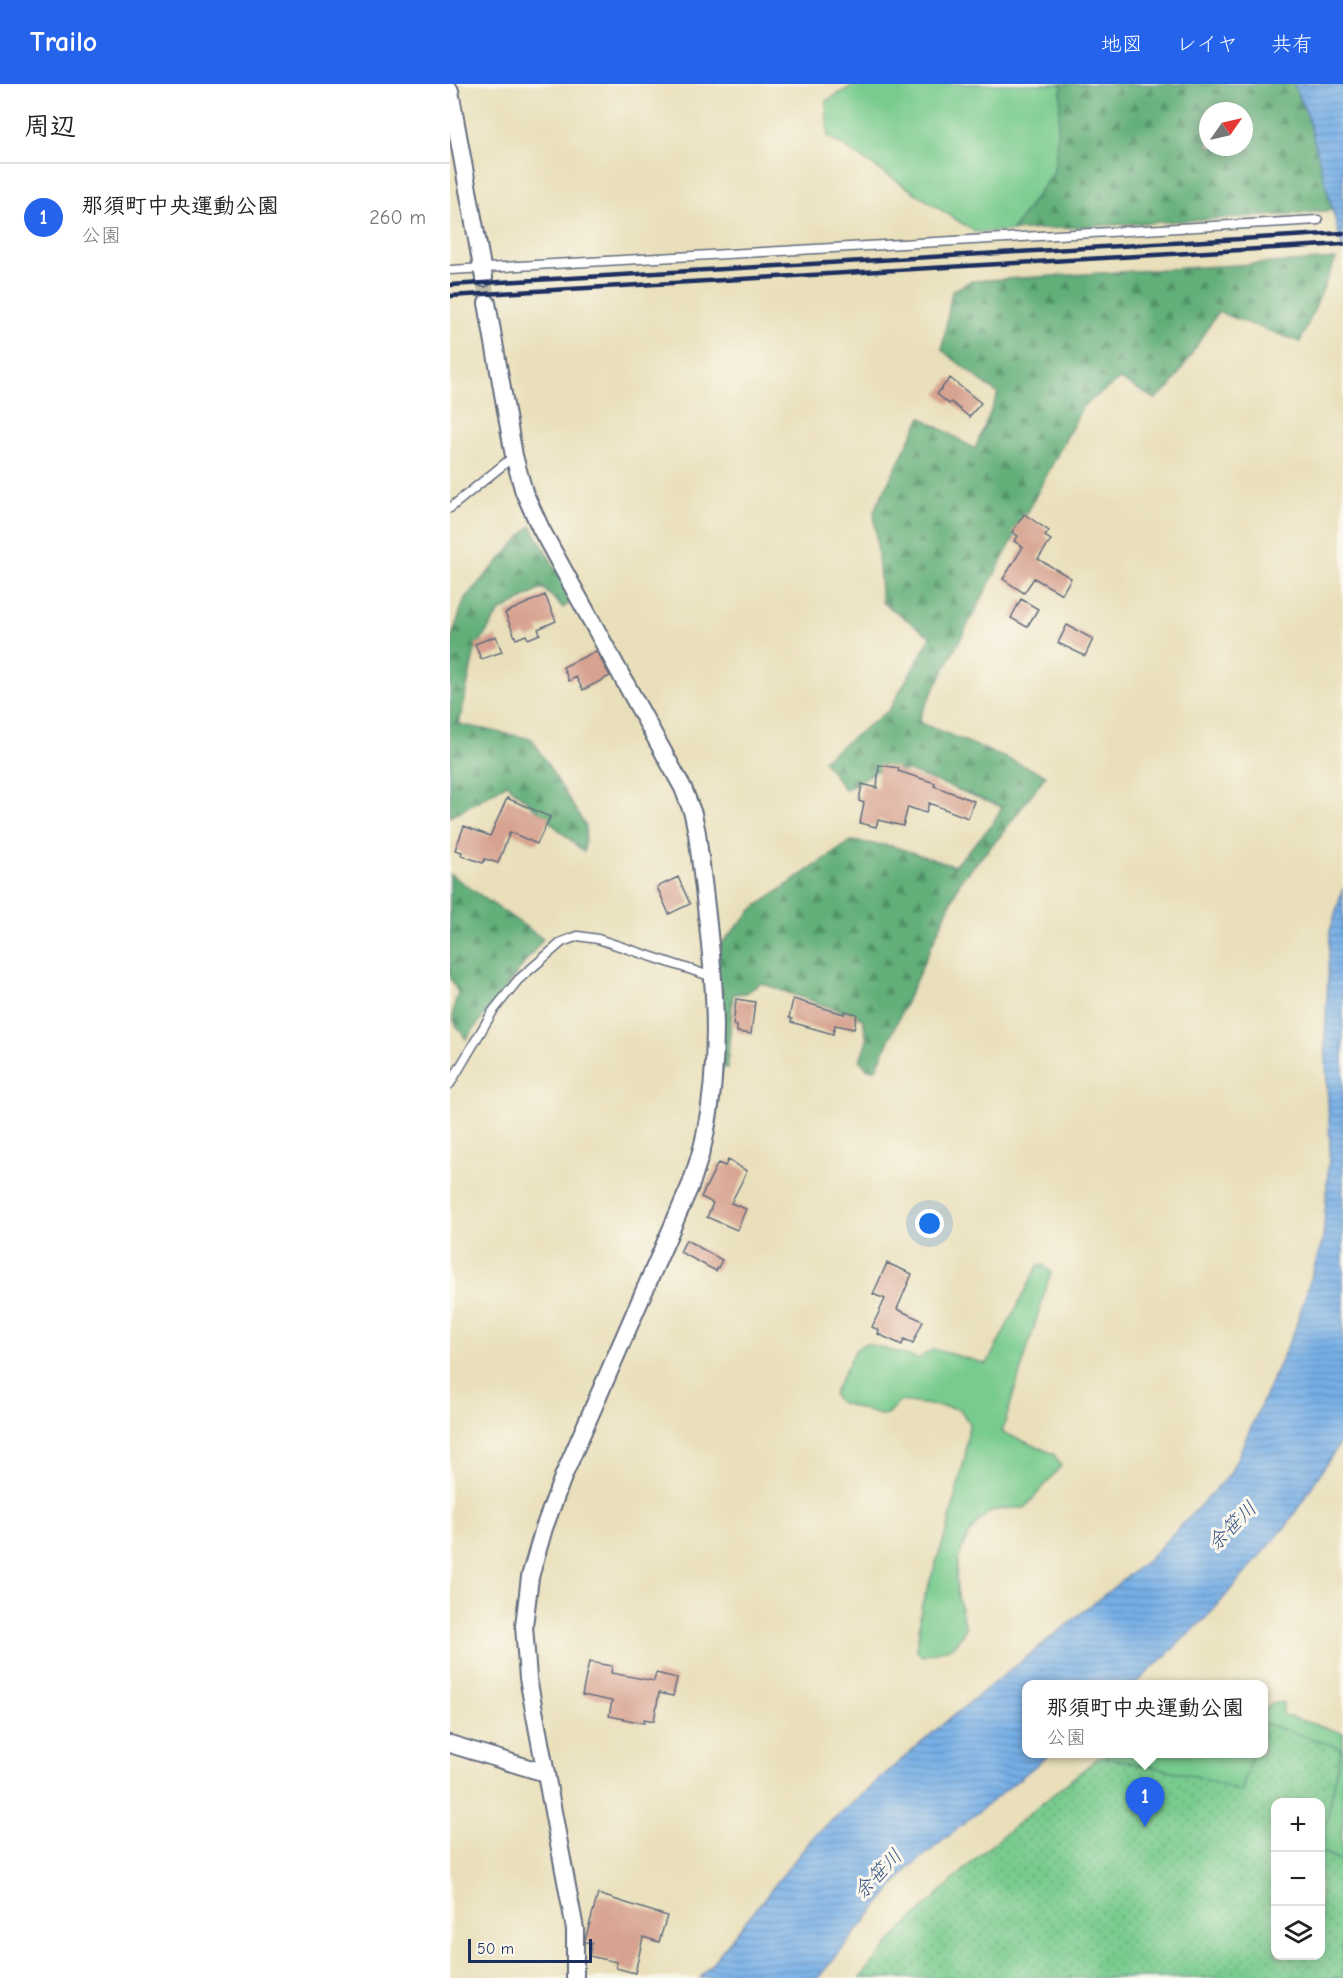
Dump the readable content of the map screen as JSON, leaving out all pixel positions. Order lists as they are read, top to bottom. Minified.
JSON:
{"water":["余笹川"],"scale_bar":"50 m","north":"top right","page":{"header":"Trailo","nav":["地図","レイヤ","共有"],"heading":"周辺","list":[{"mark":"1","name":"那須町中央運動公園","note":"公園","value":"260 m"}],"popup":["那須町中央運動公園","公園"],"pins":"1","map_buttons":["+","−"],"scale":"50 m"}}
